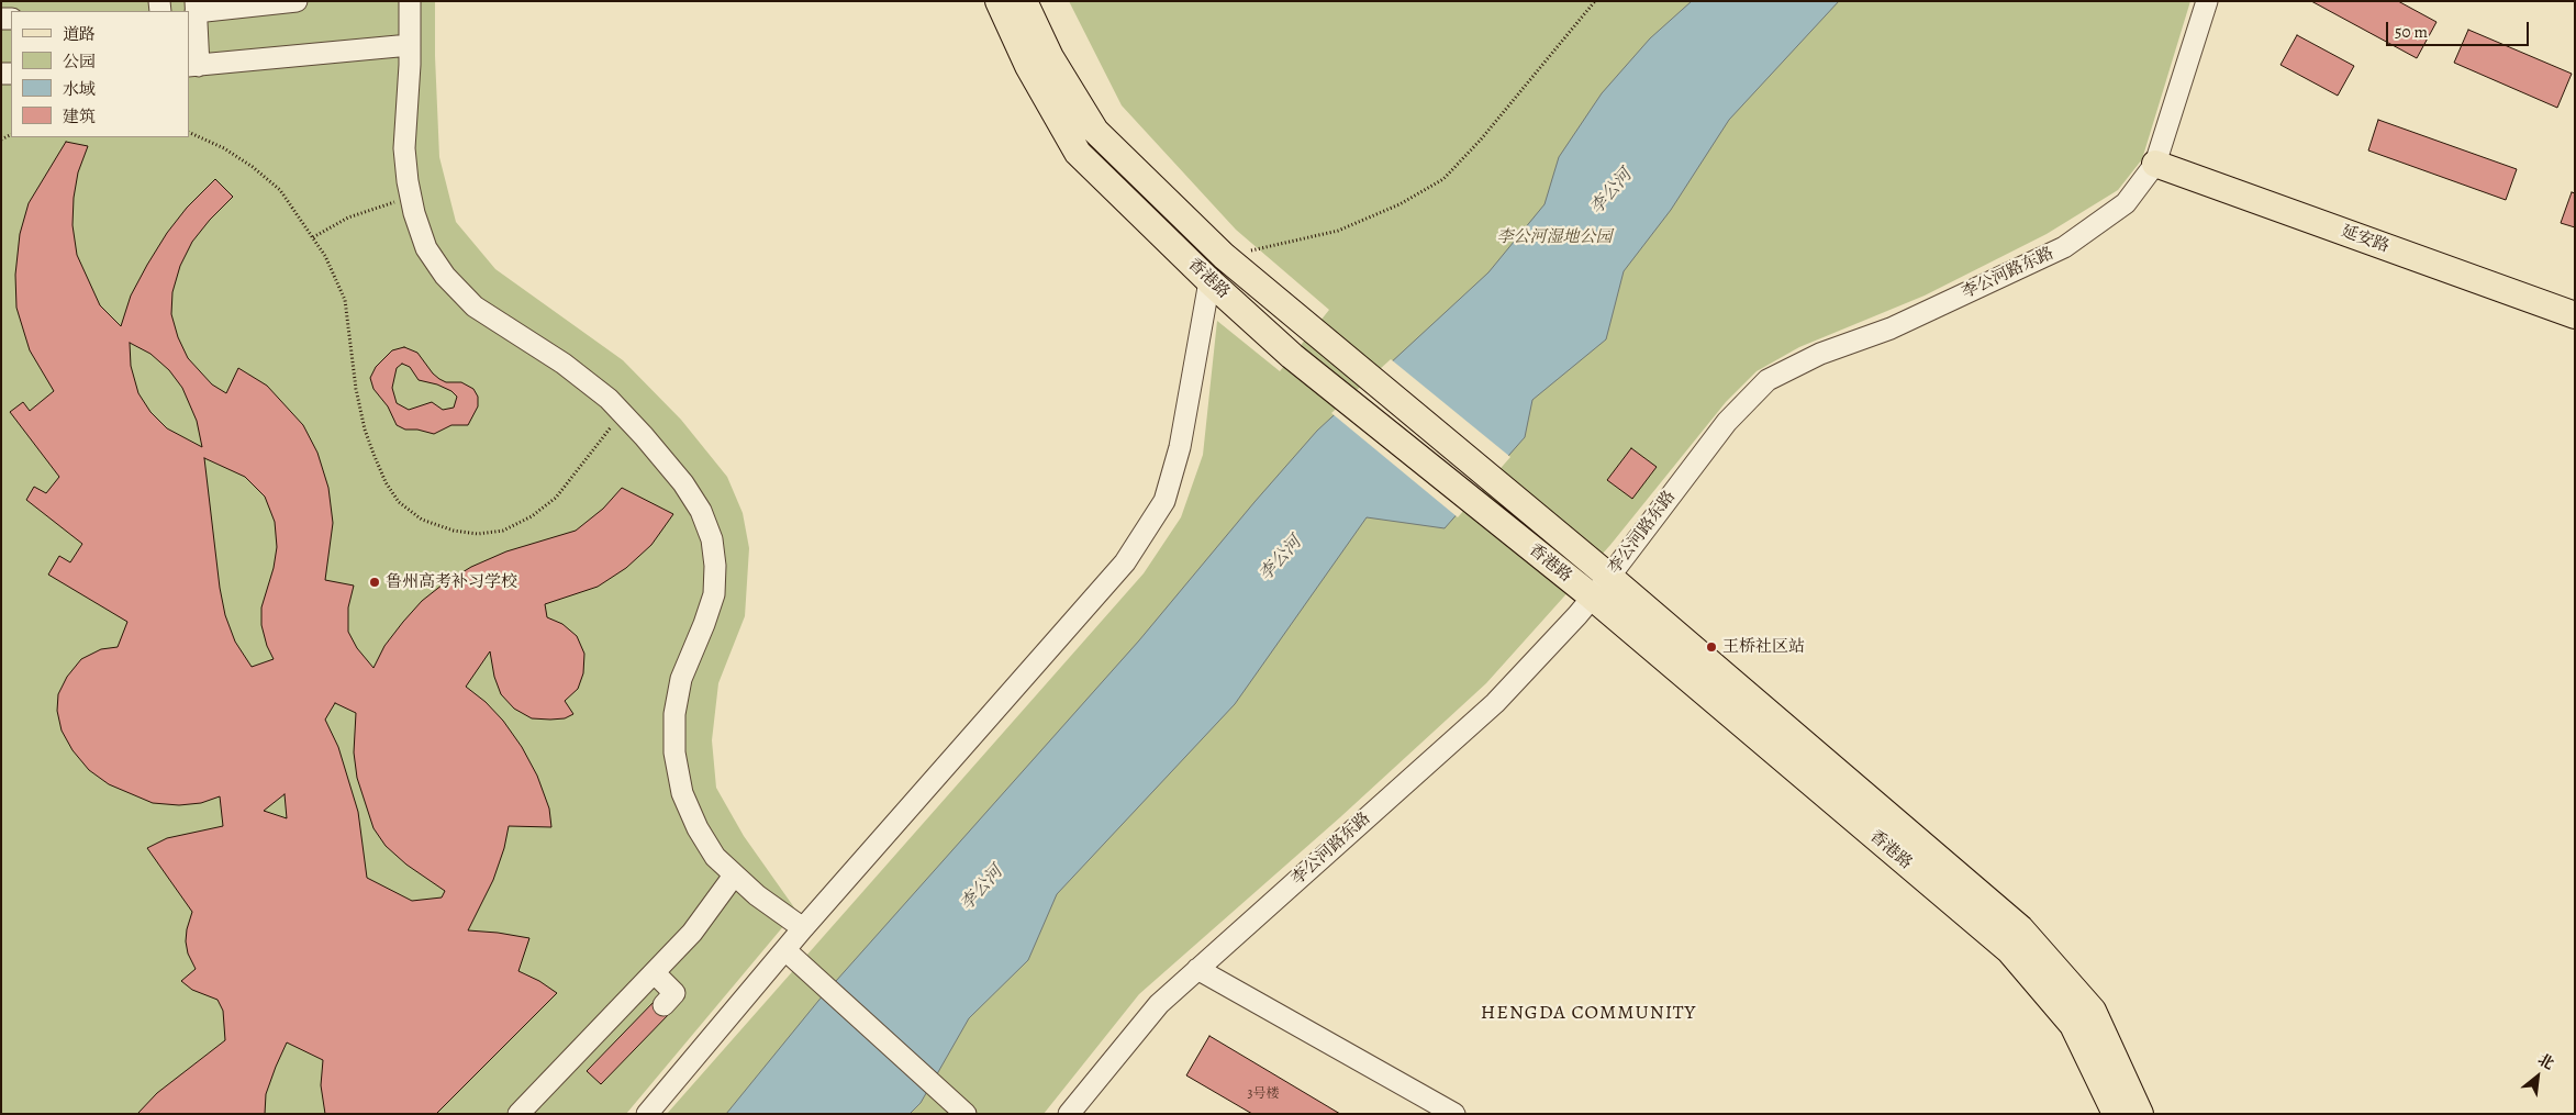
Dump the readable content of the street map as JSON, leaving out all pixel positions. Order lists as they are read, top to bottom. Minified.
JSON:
{"streets":{"main road":["延安路","香港路"],"street":["李公河路东路"]},"crossings":[["延安路","李公河路东路"],["李公河路东路","香港路"]],"districts":["HENGDA COMMUNITY"],"water":["李公河"],"parks":["李公河湿地公园"],"places":["鲁州高考补习学校","王桥社区站"],"house_numbers":["3号楼"],"legend":["道路","公园","水域","建筑"],"scale_bar":"50 m","north":"top right"}
